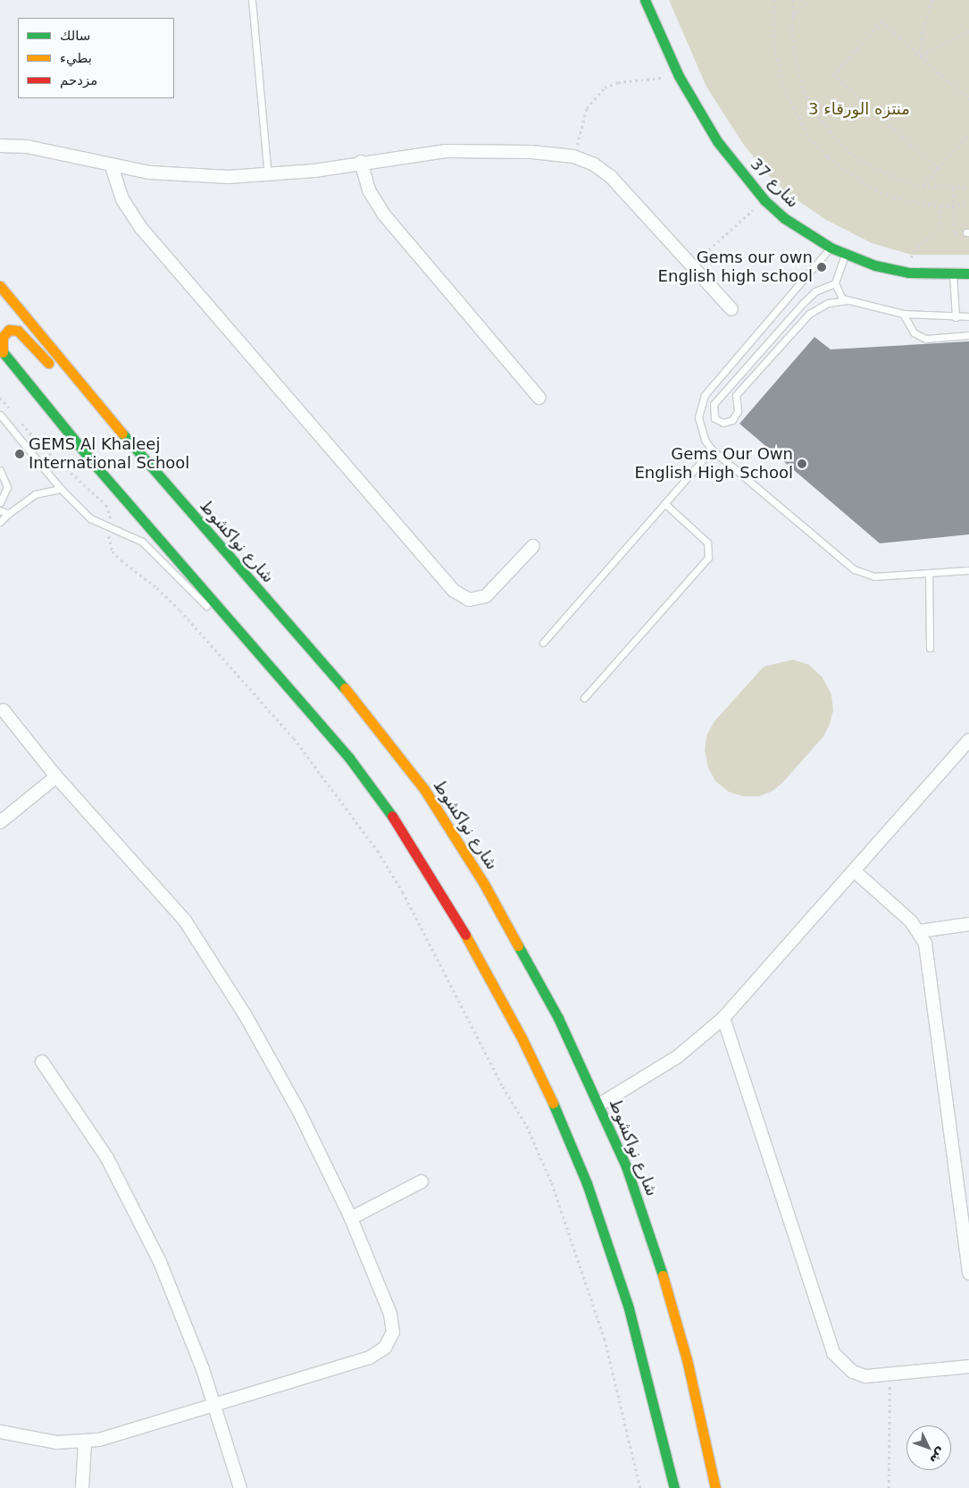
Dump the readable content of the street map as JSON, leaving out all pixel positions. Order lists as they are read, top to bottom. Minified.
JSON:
{"streets":{"street":["شارع 37","شارع نواكشوط"]},"parks":["منتزه الورقاء 3"],"places":["Gems our own English high school","GEMS Al Khaleej International School","Gems Our Own English High School"],"legend":["سالك","بطيء","مزدحم"],"north":"bottom right"}
